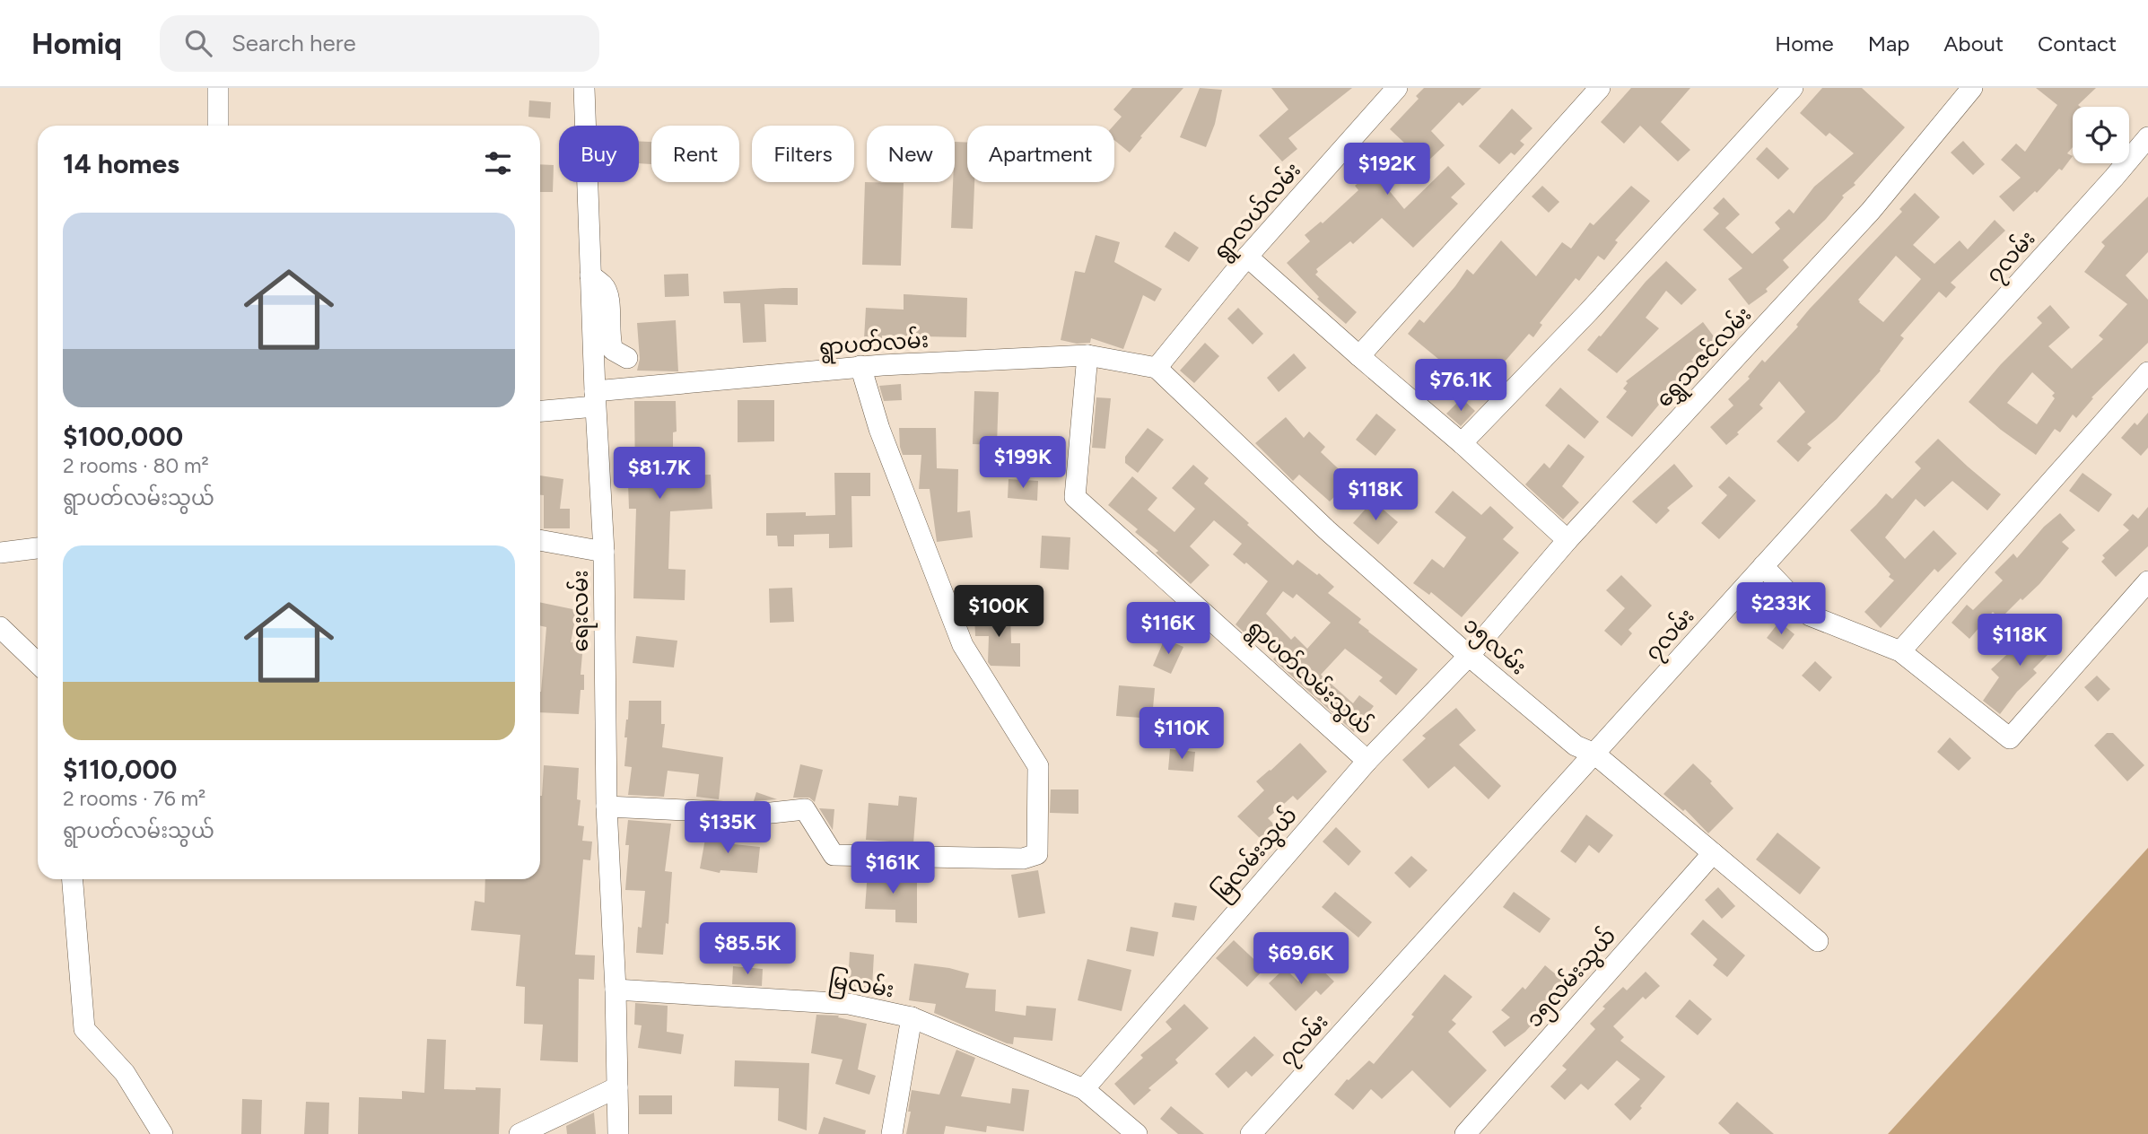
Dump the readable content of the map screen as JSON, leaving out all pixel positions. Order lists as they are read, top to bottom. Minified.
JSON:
{"streets":{"street":["ရွာလယ်လမ်း","၇လမ်း","ရွာပတ်လမ်း","ရွှေသဇင်လမ်း","ရေးလမ်း","၁၅လမ်း","ရွာပတ်လမ်းသွယ်","မြလမ်းသွယ်","၁၅လမ်းသွယ်","မြလမ်း"]},"crossings":[["ရွာလယ်လမ်း","ရွာပတ်လမ်း"],["ရွာလယ်လမ်း","၁၅လမ်း"],["၇လမ်း","၁၅လမ်း"],["ရွာပတ်လမ်း","ရေးလမ်း"],["ရွာပတ်လမ်း","၁၅လမ်း"],["ရွာပတ်လမ်း","ရွာပတ်လမ်းသွယ်"],["ရွှေသဇင်လမ်း","၁၅လမ်း"],["ရွှေသဇင်လမ်း","မြလမ်းသွယ်"],["ရေးလမ်း","မြလမ်း"],["၁၅လမ်း","မြလမ်းသွယ်"],["၁၅လမ်း","၁၅လမ်းသွယ်"],["ရွာပတ်လမ်းသွယ်","မြလမ်းသွယ်"],["မြလမ်းသွယ်","မြလမ်း"]],"page":{"header":"Homiq","search":"Search here","nav":["Home","Map","About","Contact"],"chip":["Buy","Rent","Filters","New","Apartment"],"heading":"14 homes","price":["$192K","$76.1K","$199K","$81.7K","$118K","$233K","$100K","$116K","$118K","$110K","$135K","$161K","$85.5K","$69.6K"],"list":[{"name":"$100,000","note":"2 rooms · 80 m² · ရွာပတ်လမ်းသွယ်"},{"name":"$110,000","note":"2 rooms · 76 m² · ရွာပတ်လမ်းသွယ်"}]}}
